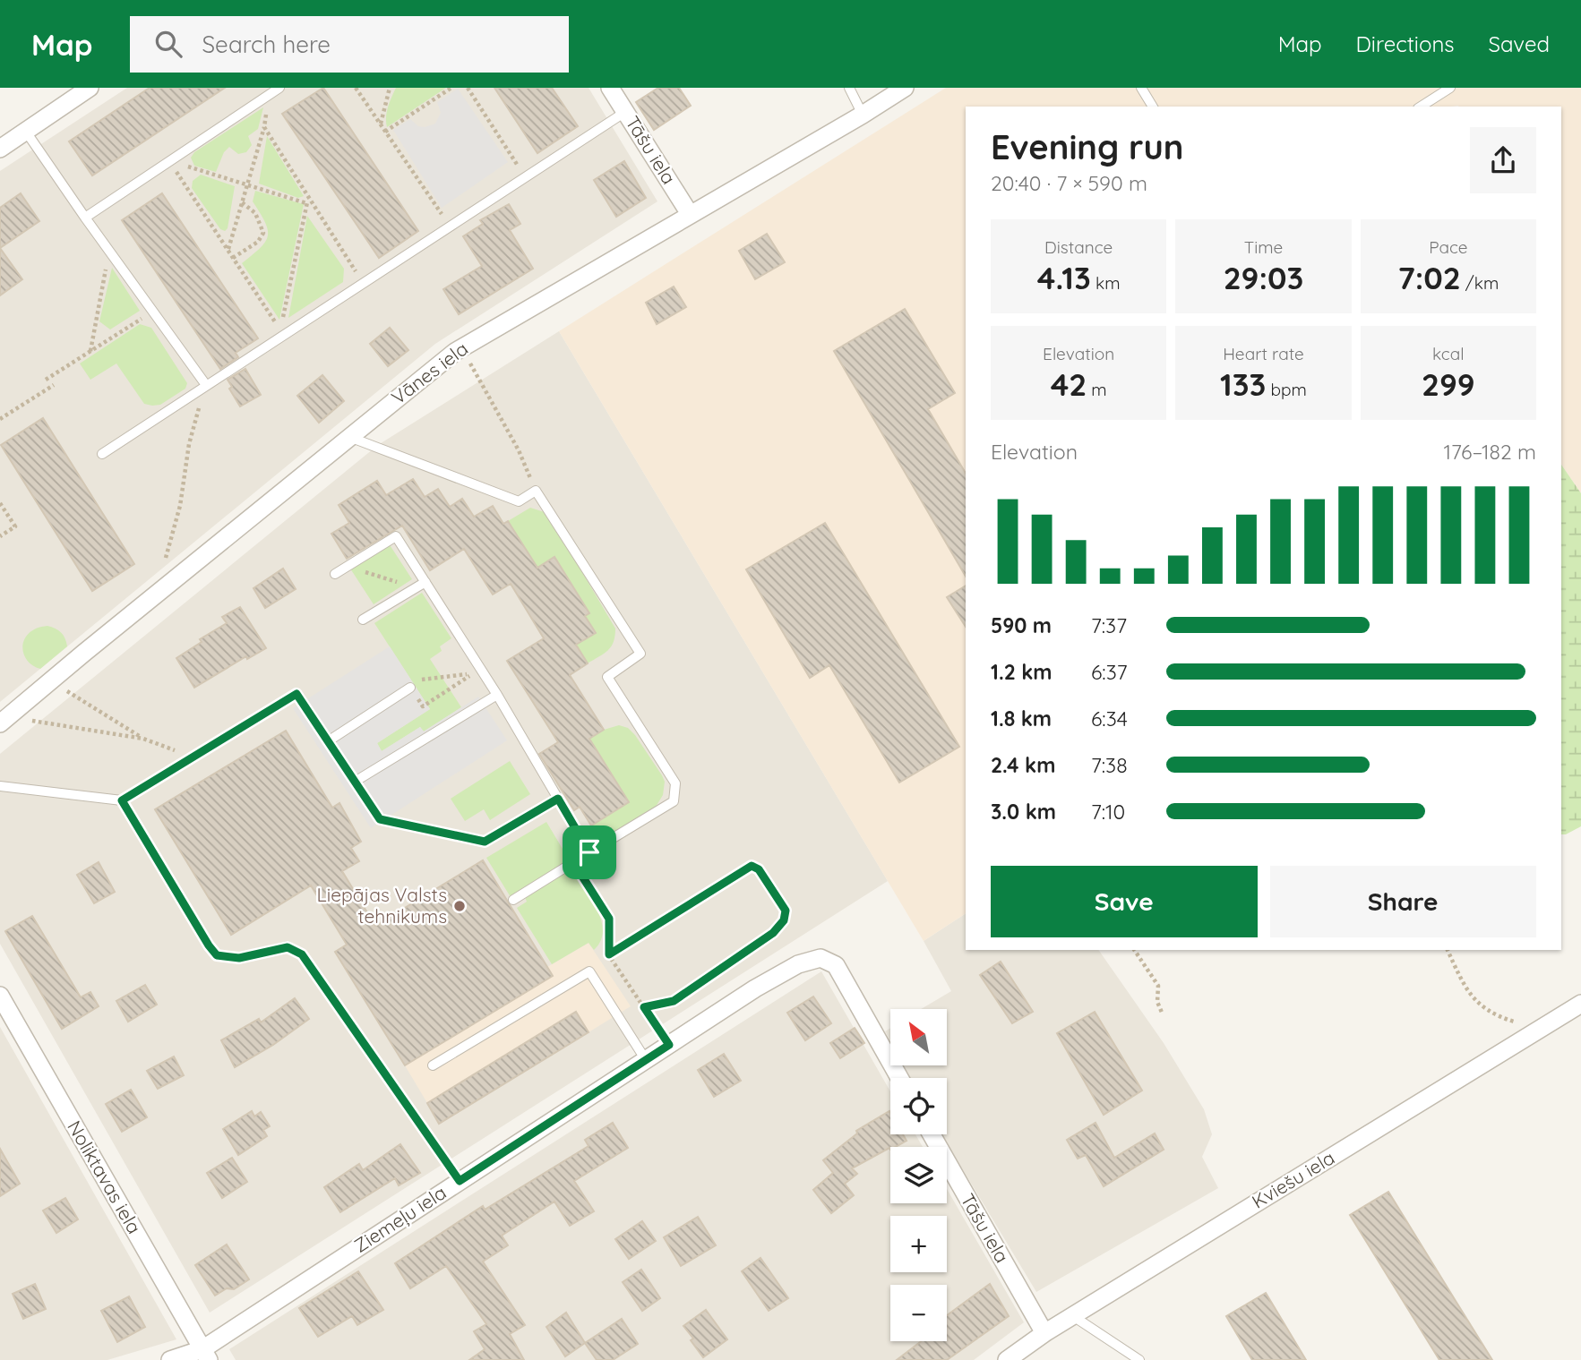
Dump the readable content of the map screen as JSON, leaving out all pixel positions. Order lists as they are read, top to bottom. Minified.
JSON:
{"streets":{"street":["Tāšu iela","Vānes iela","Noliktavas iela","Kviešu iela","Ziemeļu iela"]},"crossings":[["Tāšu iela","Vānes iela"],["Tāšu iela","Kviešu iela"],["Noliktavas iela","Ziemeļu iela"]],"places":["Liepājas Valsts tehnikums"],"north":"top left","page":{"header":"Map","search":"Search here","nav":["Map","Directions","Saved"],"heading":["Evening run","20:40 · 7 × 590 m"],"stats":[["Distance","4.13 km"],["Time","29:03"],["Pace","7:02 /km"],["Elevation","42 m"],["Heart rate","133 bpm"],["kcal","299"]],"chart":["Elevation","176–182 m"],"list":[{"name":"590 m","note":"7:37"},{"name":"1.2 km","note":"6:37"},{"name":"1.8 km","note":"6:34"},{"name":"2.4 km","note":"7:38"},{"name":"3.0 km","note":"7:10"}],"buttons":["Save","Share"],"map_buttons":["+","−"]}}
